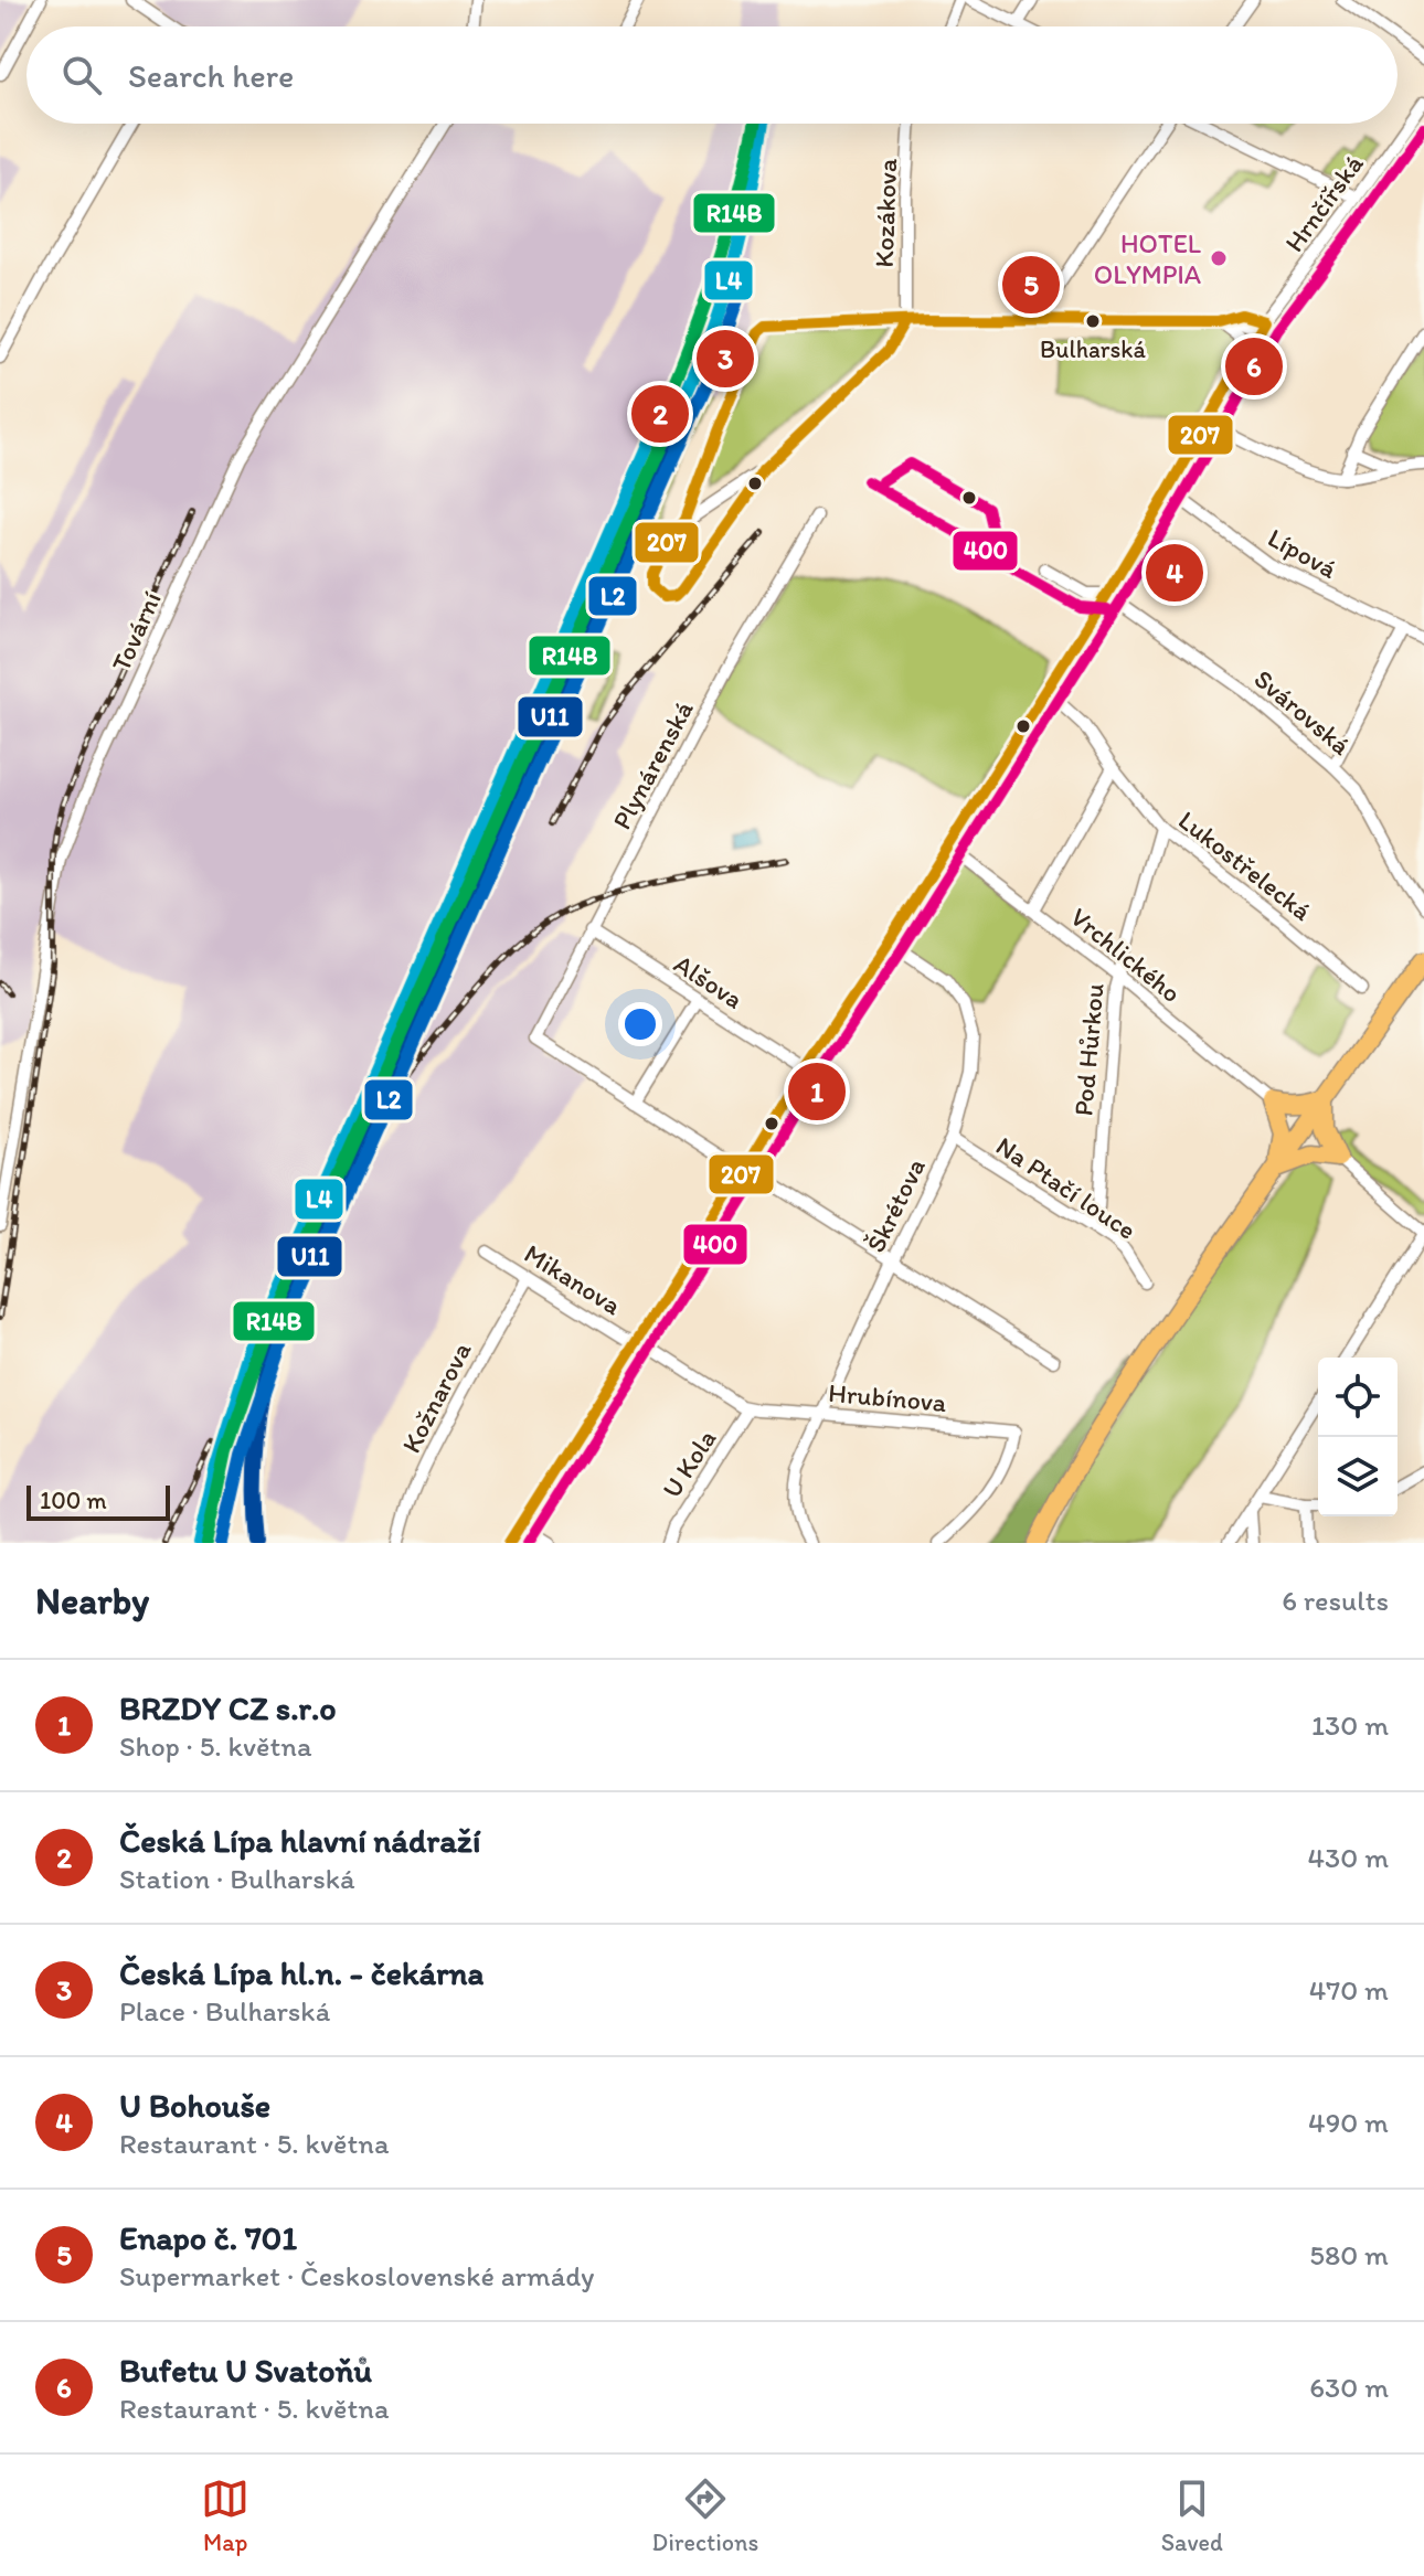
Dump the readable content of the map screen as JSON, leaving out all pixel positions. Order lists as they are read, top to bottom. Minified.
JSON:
{"streets":{"street":["Hrnčířská","Kozákova","Lípová","Tovární","Svárovská","Plynárenská","Lukostřelecká","Vrchlického","Alšova","Pod Hůrkou","Na Ptačí louce","Škrétova","Mikanova","Kožnarova","Hrubínova","U Kola"]},"crossings":[["Hrnčířská","Lípová"],["Hrnčířská","Svárovská"],["Hrnčířská","Lukostřelecká"],["Hrnčířská","Vrchlického"],["Hrnčířská","Alšova"],["Hrnčířská","Škrétova"],["Hrnčířská","Mikanova"],["Hrnčířská","Hrubínova"],["Plynárenská","Alšova"],["Lukostřelecká","Pod Hůrkou"],["Vrchlického","Pod Hůrkou"],["Pod Hůrkou","Na Ptačí louce"],["Na Ptačí louce","Škrétova"],["Škrétova","Hrubínova"],["Mikanova","Kožnarova"],["Mikanova","Hrubínova"],["Hrubínova","U Kola"]],"places":["HOTEL OLYMPIA","Bulharská"],"lines":["transit line L4","transit line R14B","transit line 400","transit line L2","transit line 207","transit line U11"],"scale_bar":"100 m","page":{"search":"Search here","pins":["5","3","6","2","4","1"],"scale":"100 m","heading":["Nearby","6 results"],"list":[{"mark":"1","name":"BRZDY CZ s.r.o","note":"Shop · 5. května","value":"130 m"},{"mark":"2","name":"Česká Lípa hlavní nádraží","note":"Station · Bulharská","value":"430 m"},{"mark":"3","name":"Česká Lípa hl.n. - čekárna","note":"Place · Bulharská","value":"470 m"},{"mark":"4","name":"U Bohouše","note":"Restaurant · 5. května","value":"490 m"},{"mark":"5","name":"Enapo č. 701","note":"Supermarket · Československé armády","value":"580 m"},{"mark":"6","name":"Bufetu U Svatoňů","note":"Restaurant · 5. května","value":"630 m"}],"nav":["Map","Directions","Saved"]}}
